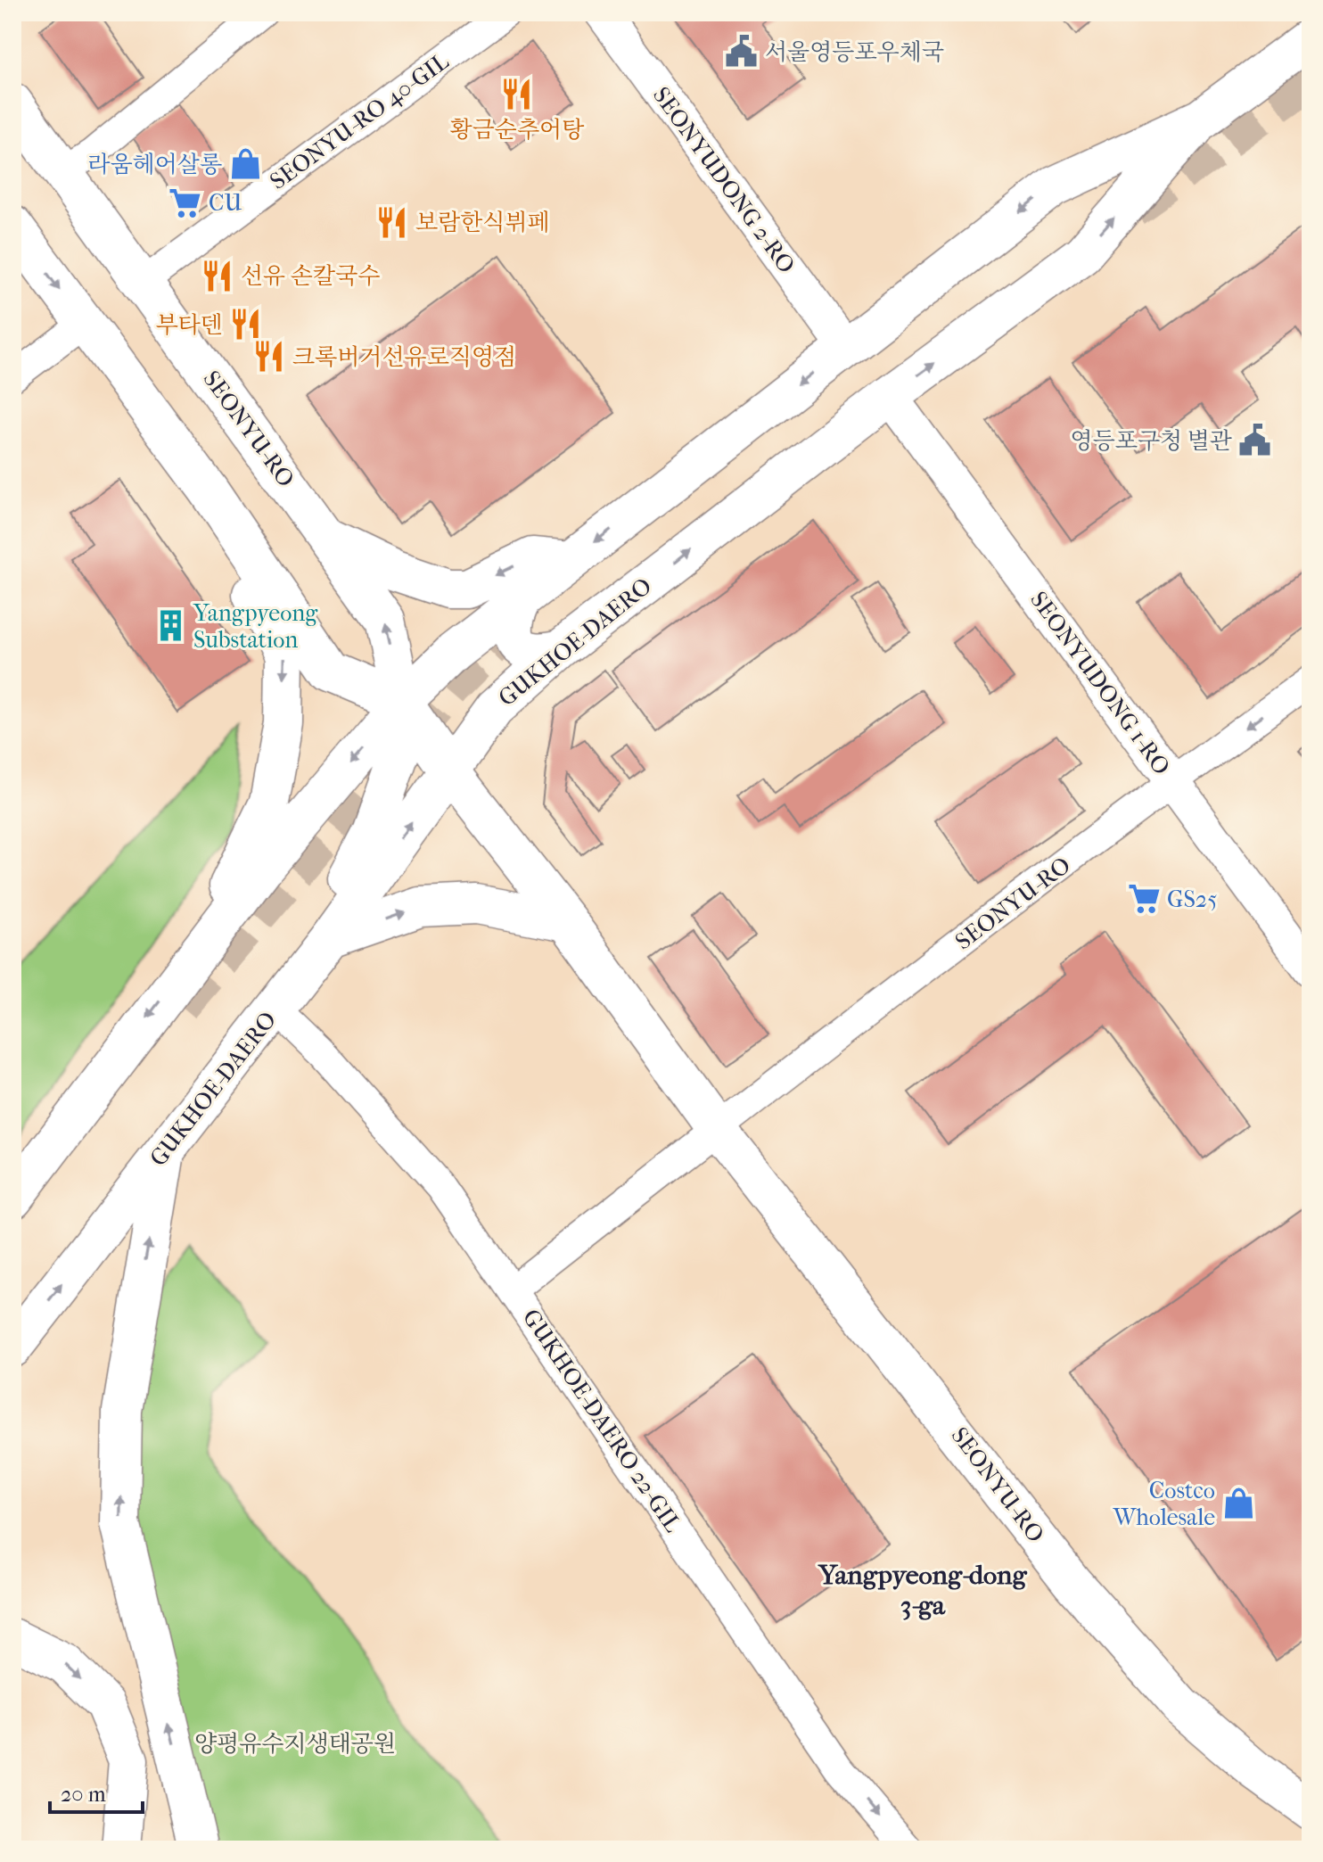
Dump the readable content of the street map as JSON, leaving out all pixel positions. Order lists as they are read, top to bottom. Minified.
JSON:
{"streets":{"main road":["SEONYU-RO","GUKHOE-DAERO"],"street":["SEONYU-RO 40-GIL","SEONYUDONG 2-RO","SEONYUDONG 1-RO","GUKHOE-DAERO 22-GIL"]},"crossings":[["SEONYU-RO 40-GIL","SEONYU-RO"],["SEONYUDONG 2-RO","GUKHOE-DAERO"],["SEONYU-RO","GUKHOE-DAERO"],["SEONYU-RO","SEONYUDONG 1-RO"],["GUKHOE-DAERO","SEONYUDONG 1-RO"],["GUKHOE-DAERO","GUKHOE-DAERO 22-GIL"]],"one_way":["GUKHOE-DAERO 22-GIL"],"districts":["Yangpyeong-dong 3-ga"],"parks":["양평유수지생태공원"],"places":{"public building":["서울영등포우체국","영등포구청 별관"],"restaurant":["황금순추어탕","보람한식뷔페","선유 손칼국수","부타덴","크록버거선유로직영점"],"shop":["라움헤어살롱","Costco Wholesale"],"supermarket":["CU","GS25"],"building":["Yangpyeong Substation"]},"scale_bar":"20 m"}
